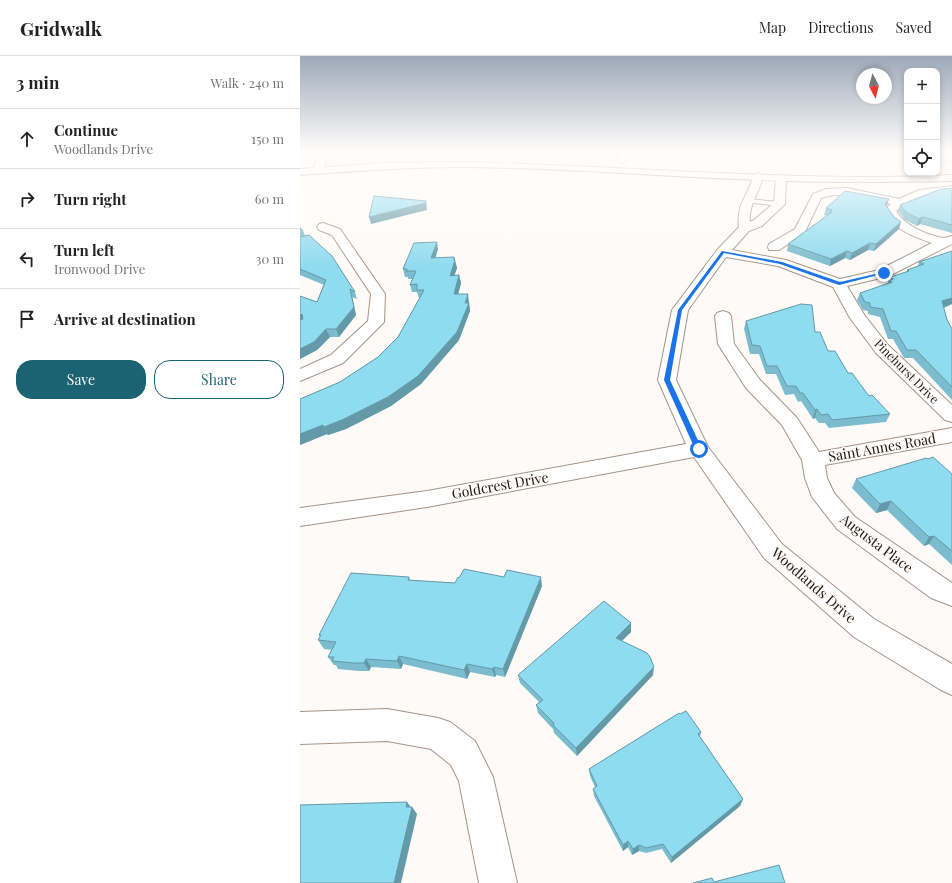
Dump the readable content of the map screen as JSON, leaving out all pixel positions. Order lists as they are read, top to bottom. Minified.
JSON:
{"streets":{"street":["Pinehurst Drive","Saint Annes Road","Goldcrest Drive","Augusta Place","Woodlands Drive"]},"crossings":[["Saint Annes Road","Augusta Place"],["Goldcrest Drive","Woodlands Drive"]],"north":"bottom","page":{"header":"Gridwalk","nav":["Map","Directions","Saved"],"heading":["3 min","Walk · 240 m"],"map_buttons":["+","−"],"list":[["Continue","Woodlands Drive","150 m"],["Turn right","60 m"],["Turn left","Ironwood Drive","30 m"],"Arrive at destination"],"buttons":["Save","Share"]}}
